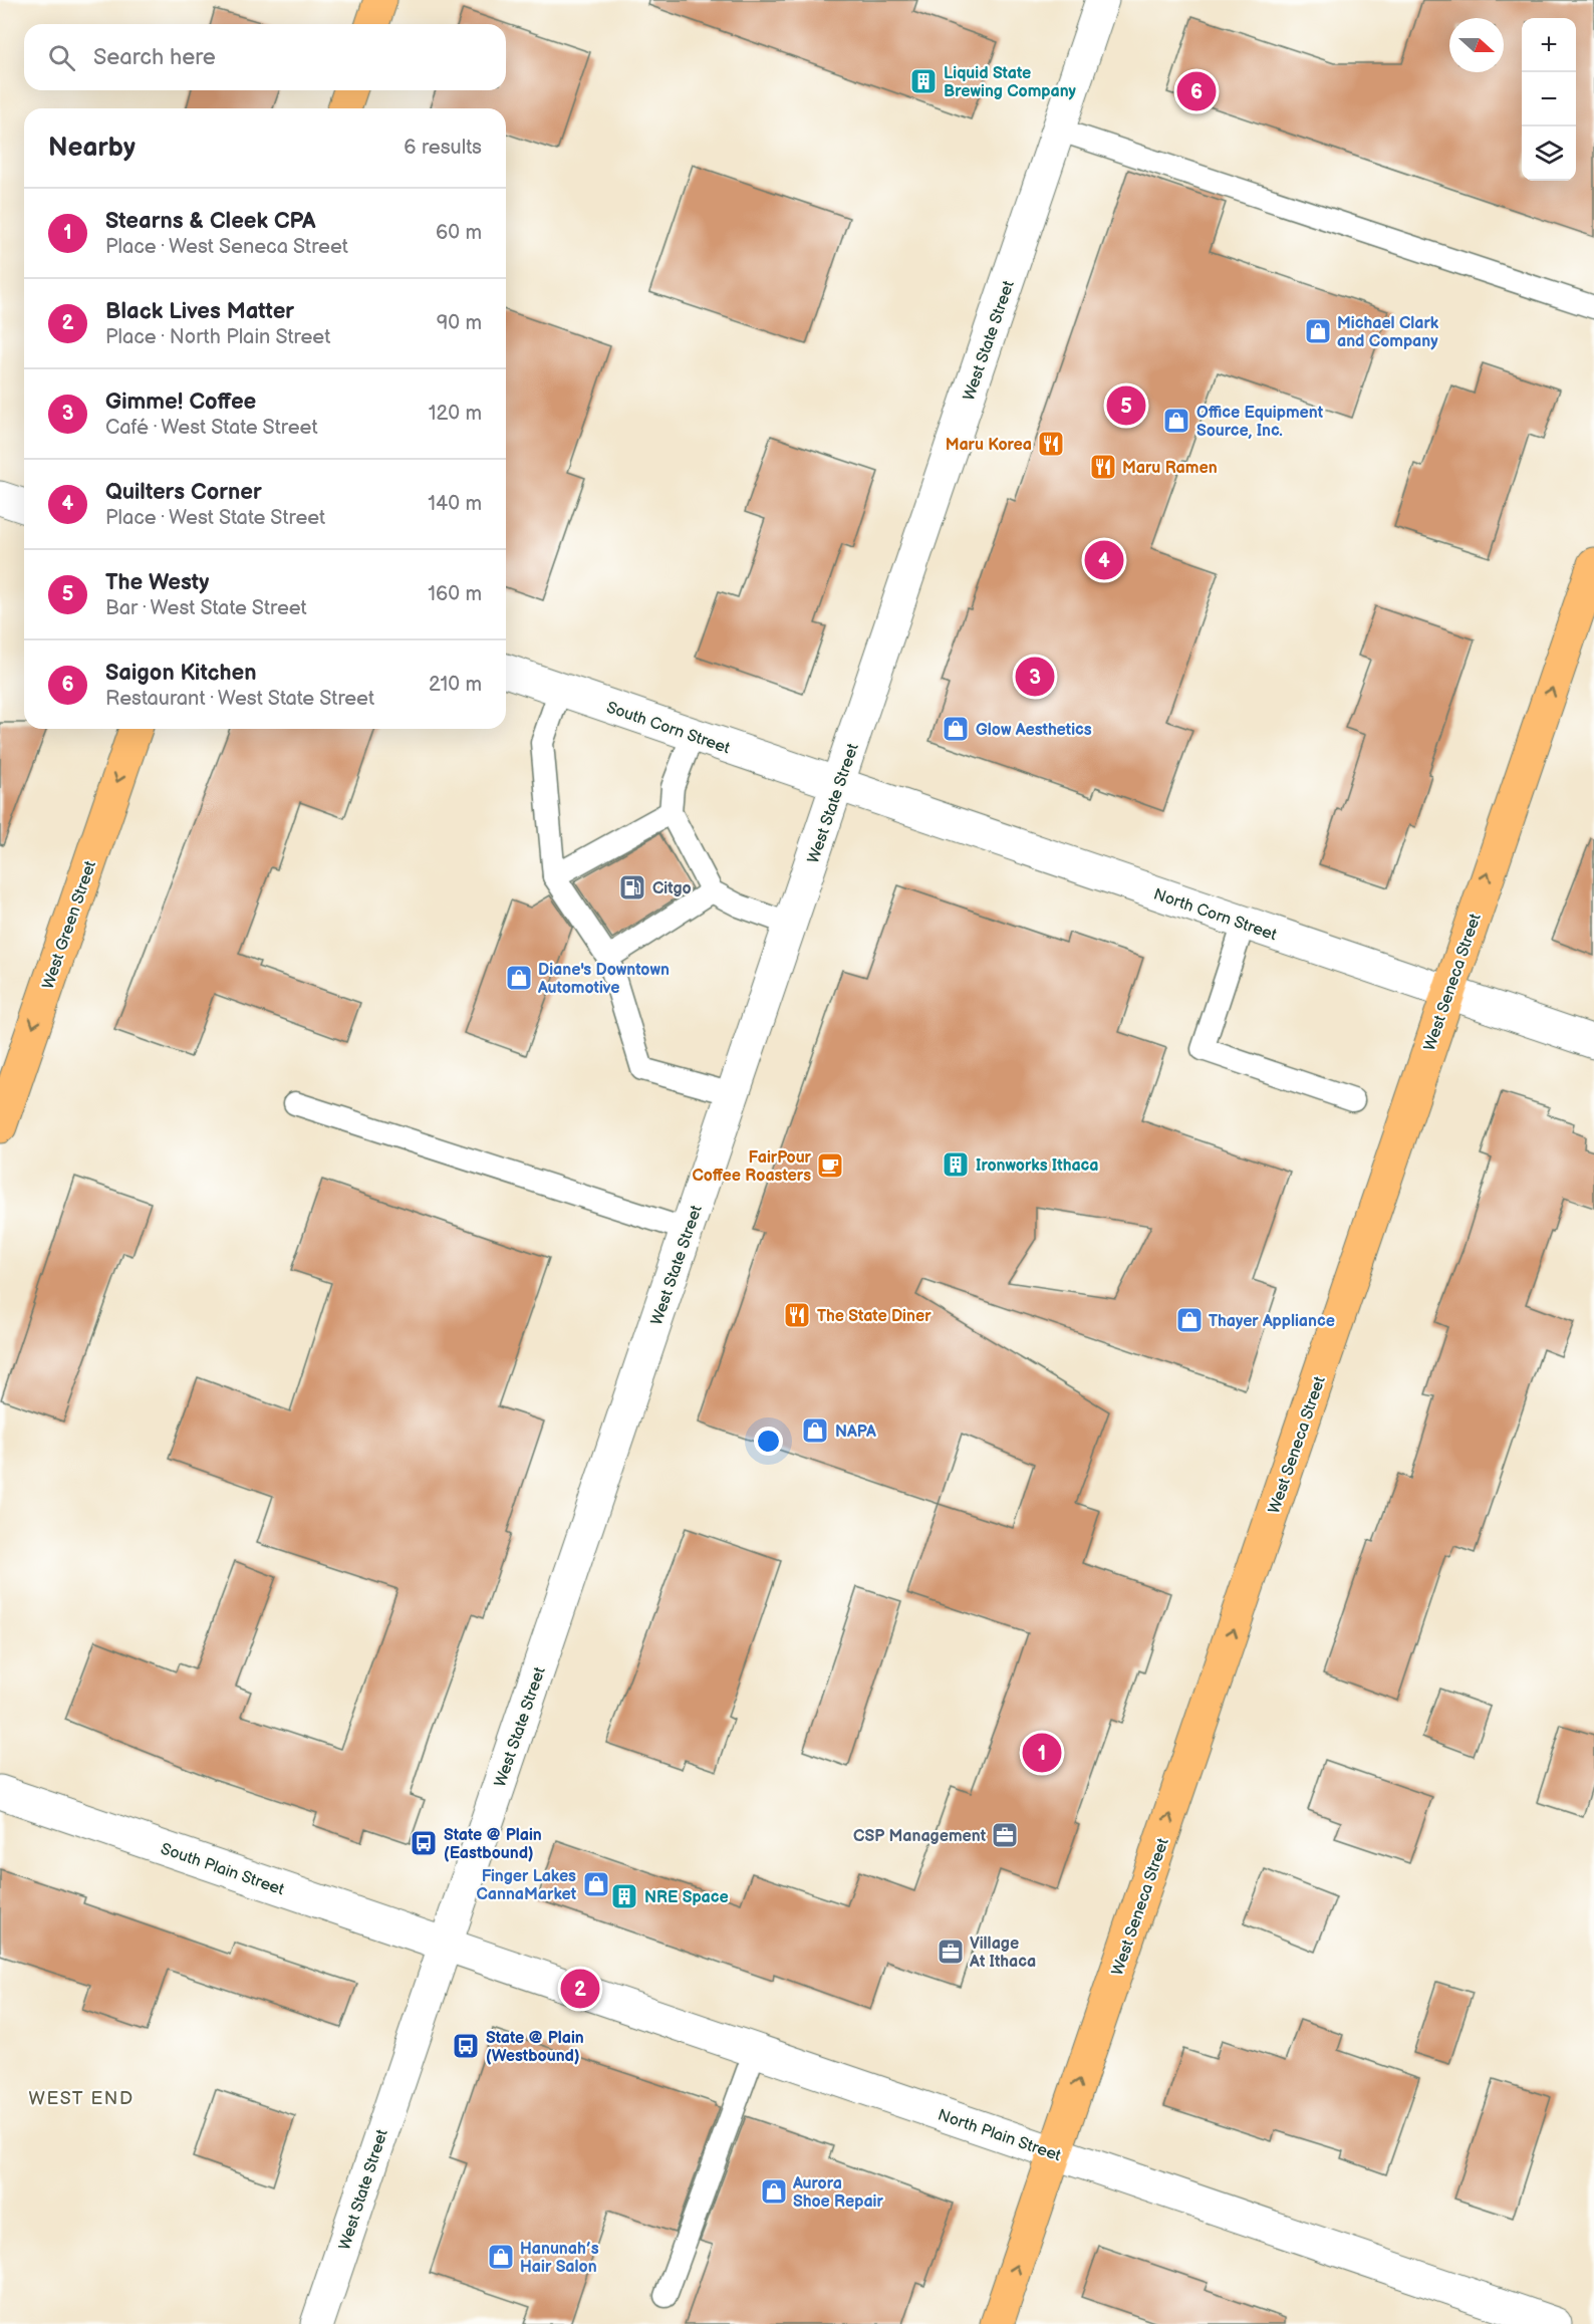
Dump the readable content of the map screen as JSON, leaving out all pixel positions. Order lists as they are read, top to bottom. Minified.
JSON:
{"streets":{"highway":["West Green Street","West Seneca Street"],"street":["West State Street","South Corn Street","North Corn Street","South Plain Street","North Plain Street"]},"crossings":[["West State Street","South Corn Street"],["West State Street","North Corn Street"],["West State Street","South Plain Street"],["West State Street","North Plain Street"],["South Corn Street","North Corn Street"],["North Corn Street","West Seneca Street"],["West Seneca Street","North Plain Street"],["South Plain Street","North Plain Street"]],"one_way":["West Green Street","West Seneca Street"],"districts":["WEST END"],"places":{"building":["Liquid State Brewing Company","Ironworks Ithaca","NRE Space"],"shop":["Michael Clark and Company","Office Equipment Source, Inc.","Glow Aesthetics","Diane's Downtown Automotive","Thayer Appliance","NAPA","Finger Lakes CannaMarket","Aurora Shoe Repair","Hanunah’s Hair Salon"],"restaurant":["Maru Korea","Maru Ramen","The State Diner"],"fuel station":["Citgo"],"cafe":["FairPour Coffee Roasters"],"office":["CSP Management","Village At Ithaca"],"bus stop":["State @ Plain (Eastbound)","State @ Plain (Westbound)"]},"north":"right","page":{"map_buttons":["+","−"],"search":"Search here","pins":["6","5","4","3","1","2"],"heading":["Nearby","6 results"],"list":[{"mark":"1","name":"Stearns & Cleek CPA","note":"Place · West Seneca Street","value":"60 m"},{"mark":"2","name":"Black Lives Matter","note":"Place · North Plain Street","value":"90 m"},{"mark":"3","name":"Gimme! Coffee","note":"Café · West State Street","value":"120 m"},{"mark":"4","name":"Quilters Corner","note":"Place · West State Street","value":"140 m"},{"mark":"5","name":"The Westy","note":"Bar · West State Street","value":"160 m"},{"mark":"6","name":"Saigon Kitchen","note":"Restaurant · West State Street","value":"210 m"}]}}
